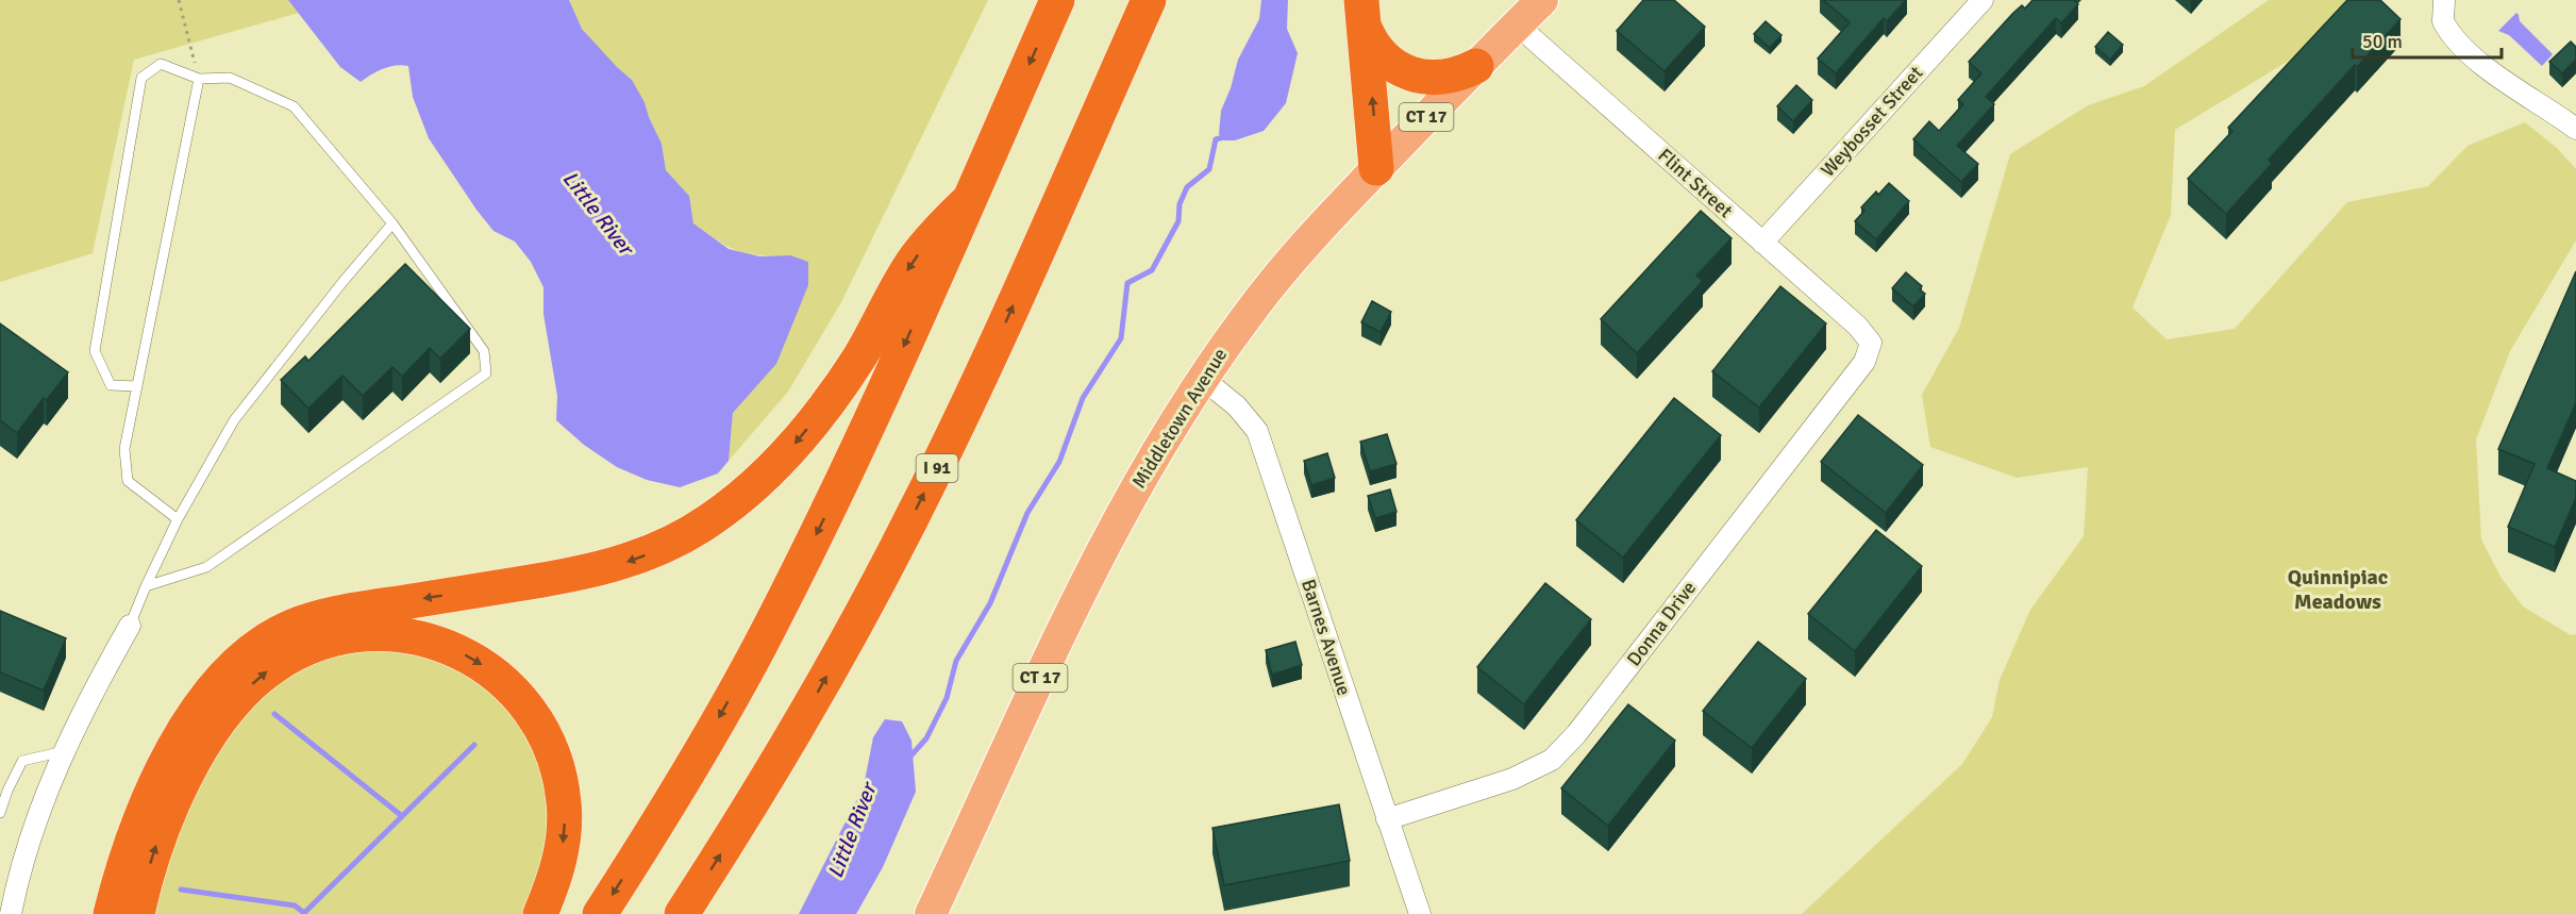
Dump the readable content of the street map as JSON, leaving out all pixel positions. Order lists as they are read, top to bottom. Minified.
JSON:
{"streets":{"highway":["I 91"],"main road":["CT 17","Middletown Avenue"],"street":["Weybosset Street","Flint Street","Donna Drive","Barnes Avenue"]},"crossings":[["Weybosset Street","Flint Street"],["Flint Street","Middletown Avenue"],["Flint Street","Donna Drive"],["Middletown Avenue","Barnes Avenue"],["Donna Drive","Barnes Avenue"]],"districts":["Quinnipiac Meadows"],"water":["Little River"],"scale_bar":"50 m"}
